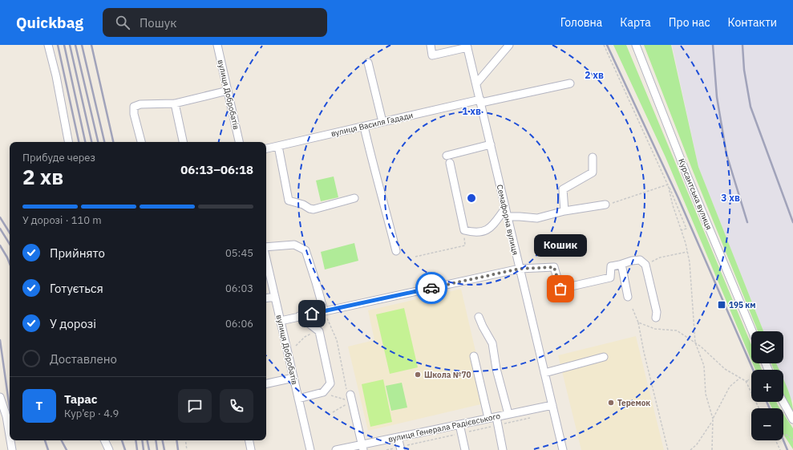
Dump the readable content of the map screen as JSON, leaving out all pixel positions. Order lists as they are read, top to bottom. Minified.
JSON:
{"streets":{"street":["вулиця Добробатів","вулиця Василя Гадади","Курсантська вулиця","Семафорна вулиця","вулиця Генерала Радієвського"]},"crossings":[["вулиця Василя Гадади","Семафорна вулиця"],["Семафорна вулиця","вулиця Генерала Радієвського"]],"places":{"other":["Кошик","Школа №70","Теремок"],"transit":["195 км"]},"page":{"header":"Quickbag","search":"Пошук","nav":["Головна","Карта","Про нас","Контакти"],"heading":["2 хв","Прибуде через","06:13–06:18"],"panel":["Тарас","Кур’єр · 4.9"],"bar":"У дорозі · 110 m","bubble":"Кошик","list":[["Прийнято","05:45"],["Готується","06:03"],["У дорозі","06:06"],"Доставлено"],"map_buttons":["+","−"],"round":"Т"},"rings":["2 хв","1 хв","3 хв"]}
